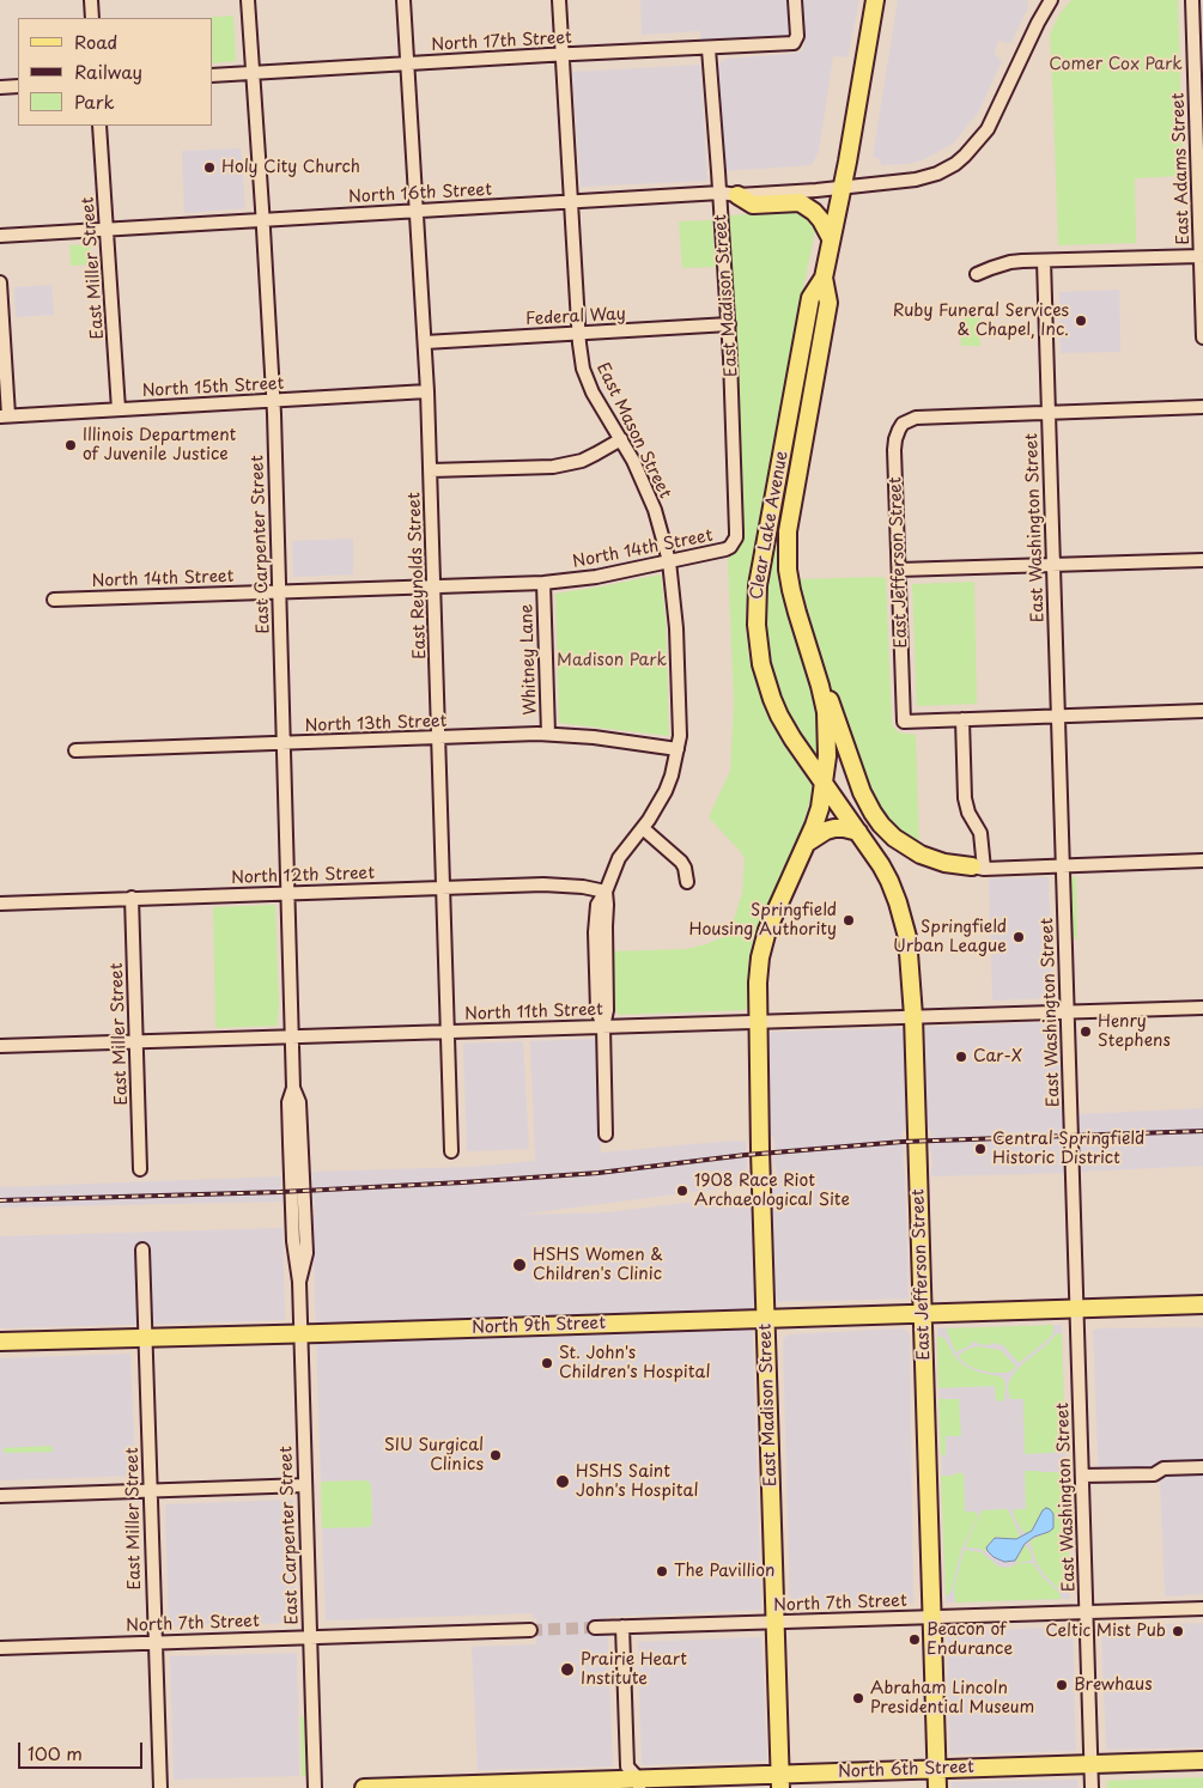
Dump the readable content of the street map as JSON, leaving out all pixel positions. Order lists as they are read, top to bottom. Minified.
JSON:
{"streets":{"main road":["East Madison Street","Clear Lake Avenue","East Jefferson Street","North 9th Street","North 6th Street"],"street":["North 17th Street","East Adams Street","North 16th Street","East Miller Street","Federal Way","North 15th Street","East Mason Street","East Washington Street","East Carpenter Street","North 14th Street","East Reynolds Street","Whitney Lane","North 13th Street","North 12th Street","North 11th Street","North 7th Street"]},"crossings":[["North 17th Street","East Madison Street"],["North 17th Street","East Mason Street"],["North 17th Street","East Carpenter Street"],["North 17th Street","East Reynolds Street"],["North 16th Street","East Miller Street"],["North 16th Street","East Madison Street"],["North 16th Street","East Mason Street"],["North 16th Street","Clear Lake Avenue"],["North 16th Street","East Carpenter Street"],["North 16th Street","East Reynolds Street"],["East Miller Street","North 15th Street"],["East Miller Street","North 12th Street"],["East Miller Street","North 11th Street"],["East Miller Street","North 9th Street"],["East Miller Street","North 7th Street"],["East Madison Street","Federal Way"],["East Madison Street","Clear Lake Avenue"],["East Madison Street","North 14th Street"],["East Madison Street","East Jefferson Street"],["East Madison Street","North 11th Street"],["East Madison Street","North 9th Street"],["East Madison Street","North 7th Street"],["East Madison Street","North 6th Street"],["Federal Way","East Mason Street"],["Federal Way","East Reynolds Street"],["North 15th Street","East Carpenter Street"],["North 15th Street","East Reynolds Street"],["East Mason Street","North 14th Street"],["East Mason Street","North 13th Street"],["East Mason Street","North 12th Street"],["East Mason Street","North 11th Street"],["Clear Lake Avenue","East Jefferson Street"],["East Washington Street","East Jefferson Street"],["East Washington Street","North 11th Street"],["East Washington Street","North 9th Street"],["East Washington Street","North 7th Street"],["East Washington Street","North 6th Street"],["East Carpenter Street","North 14th Street"],["East Carpenter Street","North 13th Street"],["East Carpenter Street","North 12th Street"],["East Carpenter Street","North 11th Street"],["East Carpenter Street","North 9th Street"],["East Carpenter Street","North 7th Street"],["North 14th Street","East Reynolds Street"],["North 14th Street","Whitney Lane"],["East Jefferson Street","North 11th Street"],["East Jefferson Street","North 9th Street"],["East Jefferson Street","North 7th Street"],["East Jefferson Street","North 6th Street"],["East Reynolds Street","North 13th Street"],["East Reynolds Street","North 12th Street"],["East Reynolds Street","North 11th Street"],["Whitney Lane","North 13th Street"]],"parks":["Comer Cox Park","Madison Park"],"places":["Holy City Church","Ruby Funeral Services & Chapel, Inc.","Illinois Department of Juvenile Justice","Springfield Housing Authority","Springfield Urban League","Henry Stephens","Car-X","Central Springfield Historic District","1908 Race Riot Archaeological Site","HSHS Women & Children's Clinic","St. John's Children's Hospital","SIU Surgical Clinics","HSHS Saint John's Hospital","The Pavillion","Celtic Mist Pub","Beacon of Endurance","Prairie Heart Institute","Brewhaus","Abraham Lincoln Presidential Museum"],"legend":["Road","Railway","Park"],"scale_bar":"100 m"}
